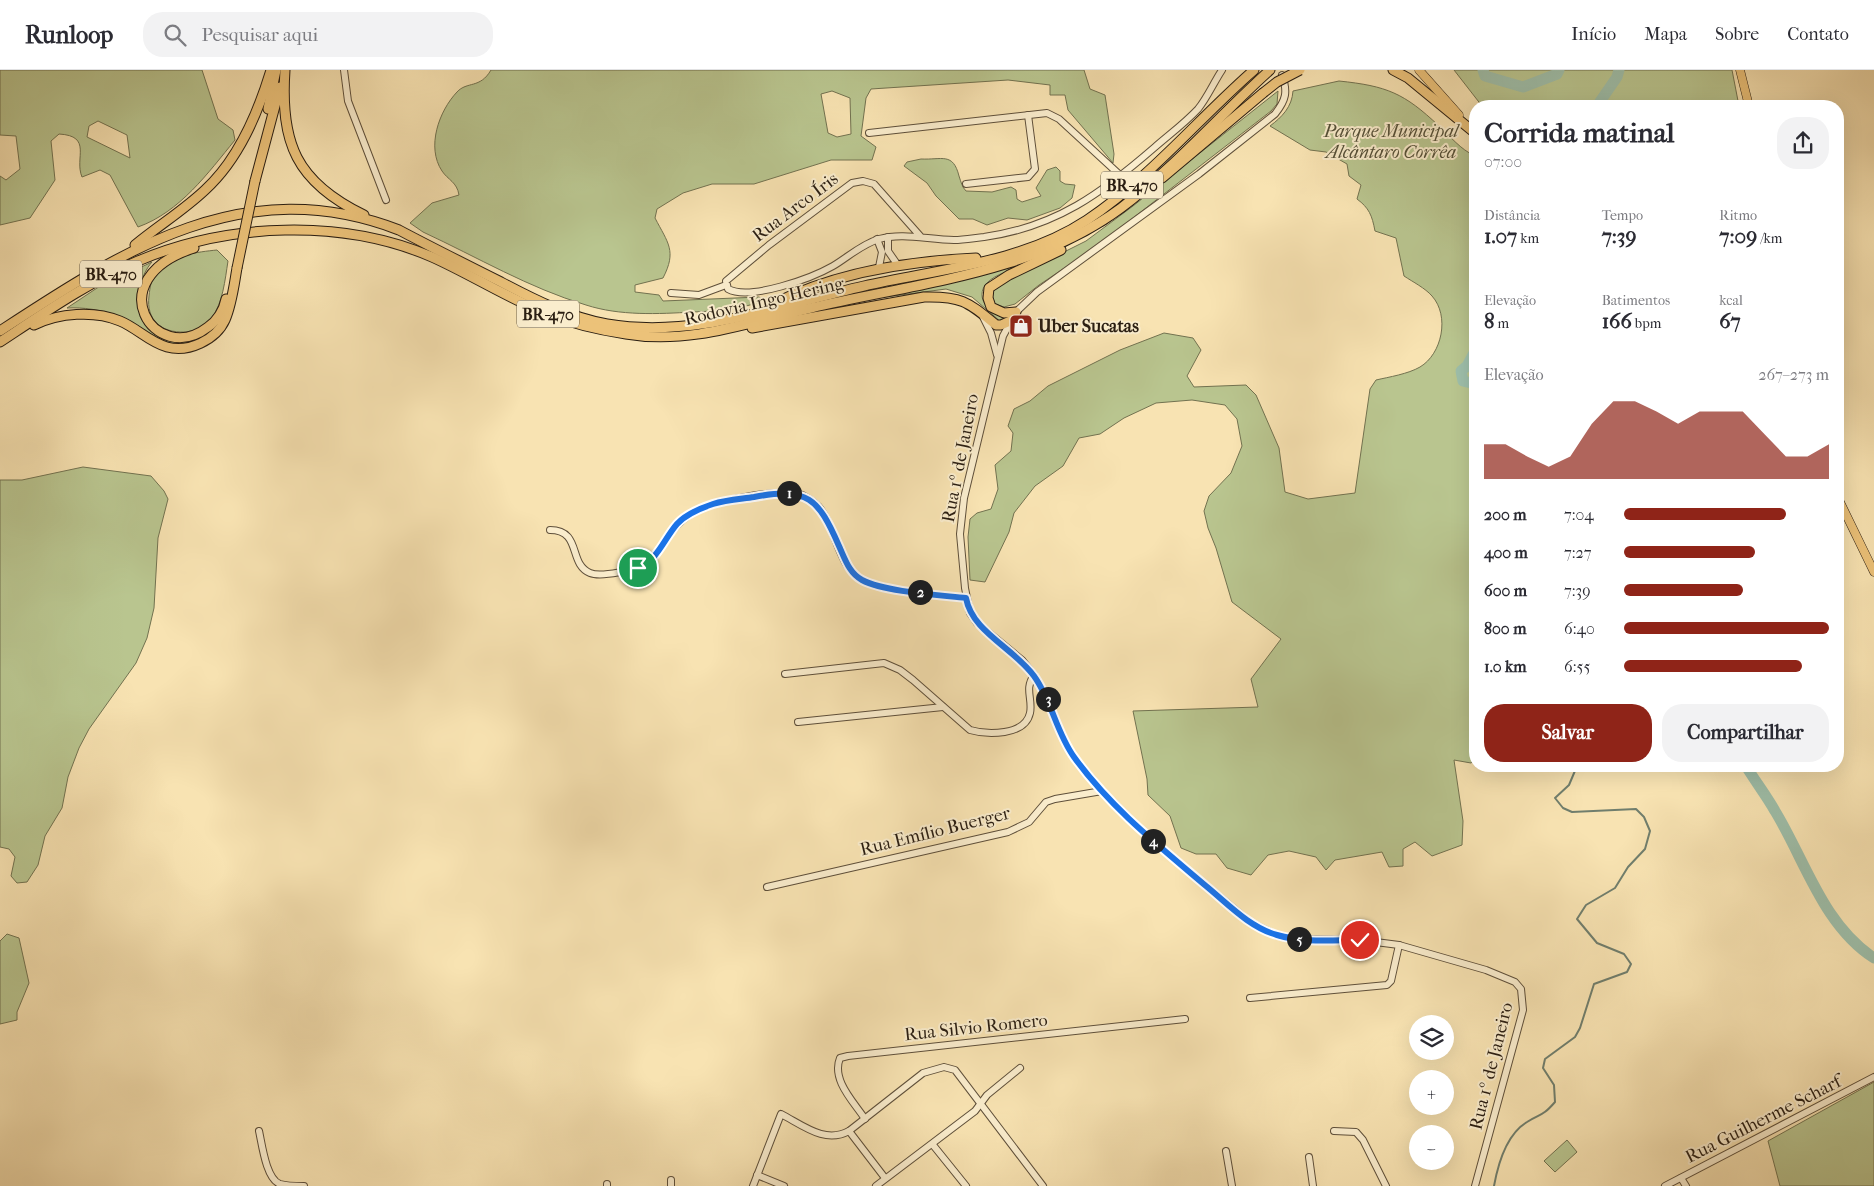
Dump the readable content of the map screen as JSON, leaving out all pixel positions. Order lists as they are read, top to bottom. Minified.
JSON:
{"streets":{"highway":["BR-470","Rodovia Ingo Hering"],"street":["Rua Arco Íris","Rua 1º de Janeiro","Rua Emílio Buerger","Rua Silvio Romero","Rua Guilherme Scharf"]},"crossings":[["Rua 1º de Janeiro","Rua Emílio Buerger"]],"parks":["Parque Municipal Alcântaro Corrêa"],"places":{"shop":["Uber Sucatas"]},"page":{"header":"Runloop","search":"Pesquisar aqui","nav":["Início","Mapa","Sobre","Contato"],"heading":["Corrida matinal","07:00"],"stats":[["Distância","1.07 km"],["Tempo","7:39"],["Ritmo","7:09 /km"],["Elevação","8 m"],["Batimentos","166 bpm"],["kcal","67"]],"chart":["Elevação","267–273 m"],"pins":["1","2","3","4","5"],"list":[{"name":"200 m","note":"7:04"},{"name":"400 m","note":"7:27"},{"name":"600 m","note":"7:39"},{"name":"800 m","note":"6:40"},{"name":"1.0 km","note":"6:55"}],"buttons":["Salvar","Compartilhar"],"map_buttons":["+","−"]}}
